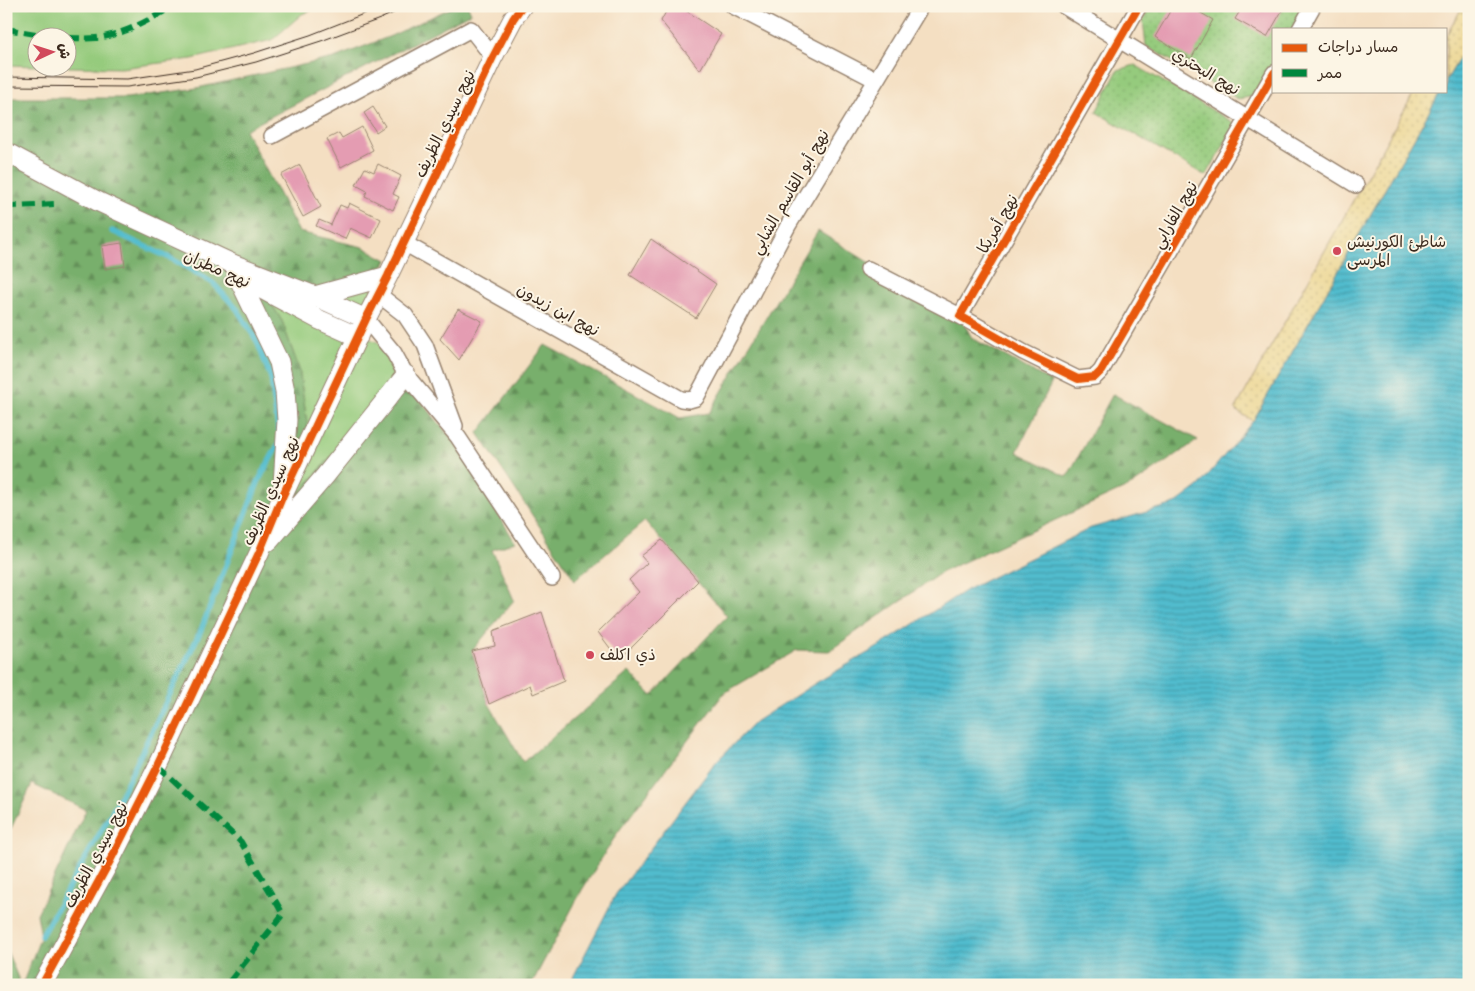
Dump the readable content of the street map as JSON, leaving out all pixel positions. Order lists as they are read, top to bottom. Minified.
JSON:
{"streets":{"street":["نهج البحتري","نهج سيدي الظريف","نهج أبو القاسم الشابي","نهج الفارابي","نهج أمريكا","نهج مطران","نهج ابن زيدون"]},"crossings":[["نهج البحتري","نهج الفارابي"],["نهج البحتري","نهج أمريكا"],["نهج سيدي الظريف","نهج مطران"],["نهج سيدي الظريف","نهج ابن زيدون"],["نهج أبو القاسم الشابي","نهج ابن زيدون"],["نهج الفارابي","نهج أمريكا"]],"places":["شاطئ الكورنيش المرسى","ذي اكلف"],"legend":["مسار دراجات","ممر"],"north":"right"}
